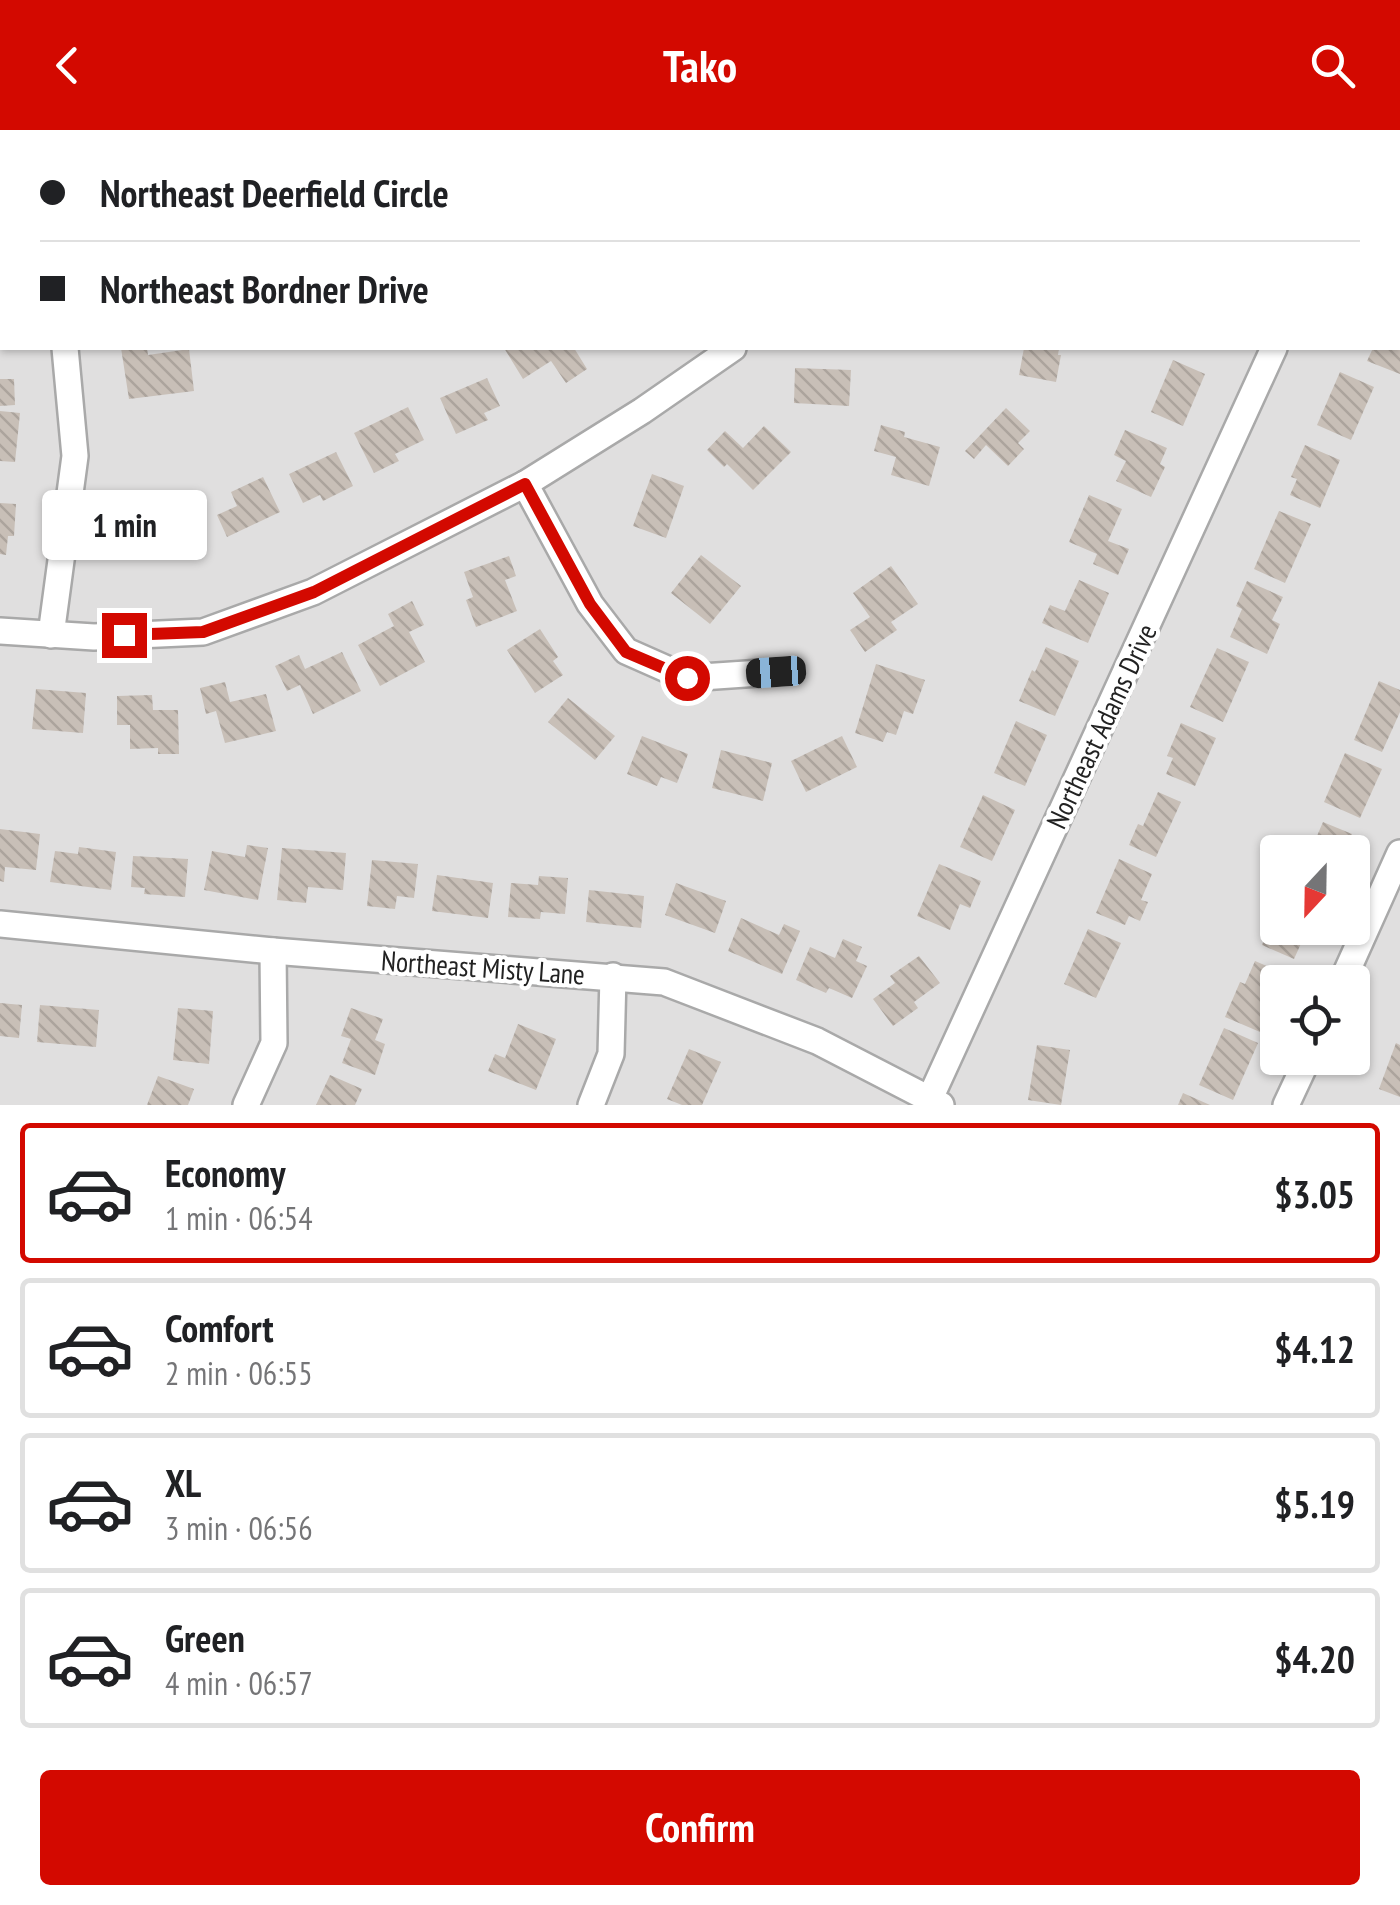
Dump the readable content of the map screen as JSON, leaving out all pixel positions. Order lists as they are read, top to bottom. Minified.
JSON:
{"streets":{"street":["Northeast Adams Drive","Northeast Misty Lane"]},"crossings":[["Northeast Adams Drive","Northeast Misty Lane"]],"north":"bottom","page":{"header":"Tako","banner":["Northeast Deerfield Circle","Northeast Bordner Drive"],"bubble":"1 min","list":[{"name":"Economy","note":"1 min · 06:54","value":"$3.05"},{"name":"Comfort","note":"2 min · 06:55","value":"$4.12"},{"name":"XL","note":"3 min · 06:56","value":"$5.19"},{"name":"Green","note":"4 min · 06:57","value":"$4.20"}],"buttons":"Confirm"}}
